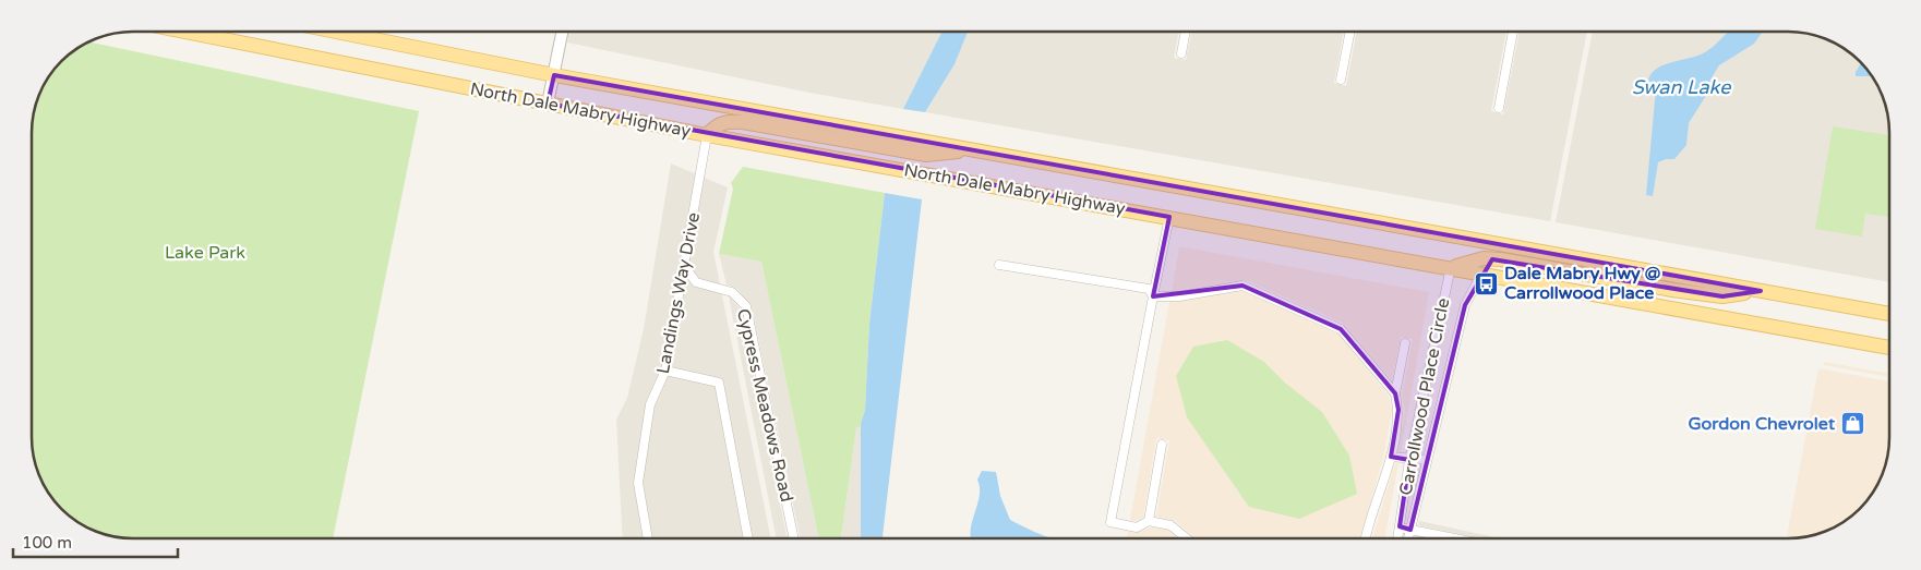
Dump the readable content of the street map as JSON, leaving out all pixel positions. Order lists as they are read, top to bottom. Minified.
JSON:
{"streets":{"main road":["North Dale Mabry Highway"],"street":["Landings Way Drive","Carrollwood Place Circle","Cypress Meadows Road"]},"crossings":[["North Dale Mabry Highway","Landings Way Drive"],["North Dale Mabry Highway","Carrollwood Place Circle"],["Landings Way Drive","Cypress Meadows Road"]],"water":["Swan Lake"],"parks":["Lake Park"],"places":{"bus stop":["Dale Mabry Hwy @ Carrollwood Place"],"shop":["Gordon Chevrolet"]},"scale_bar":"100 m"}
